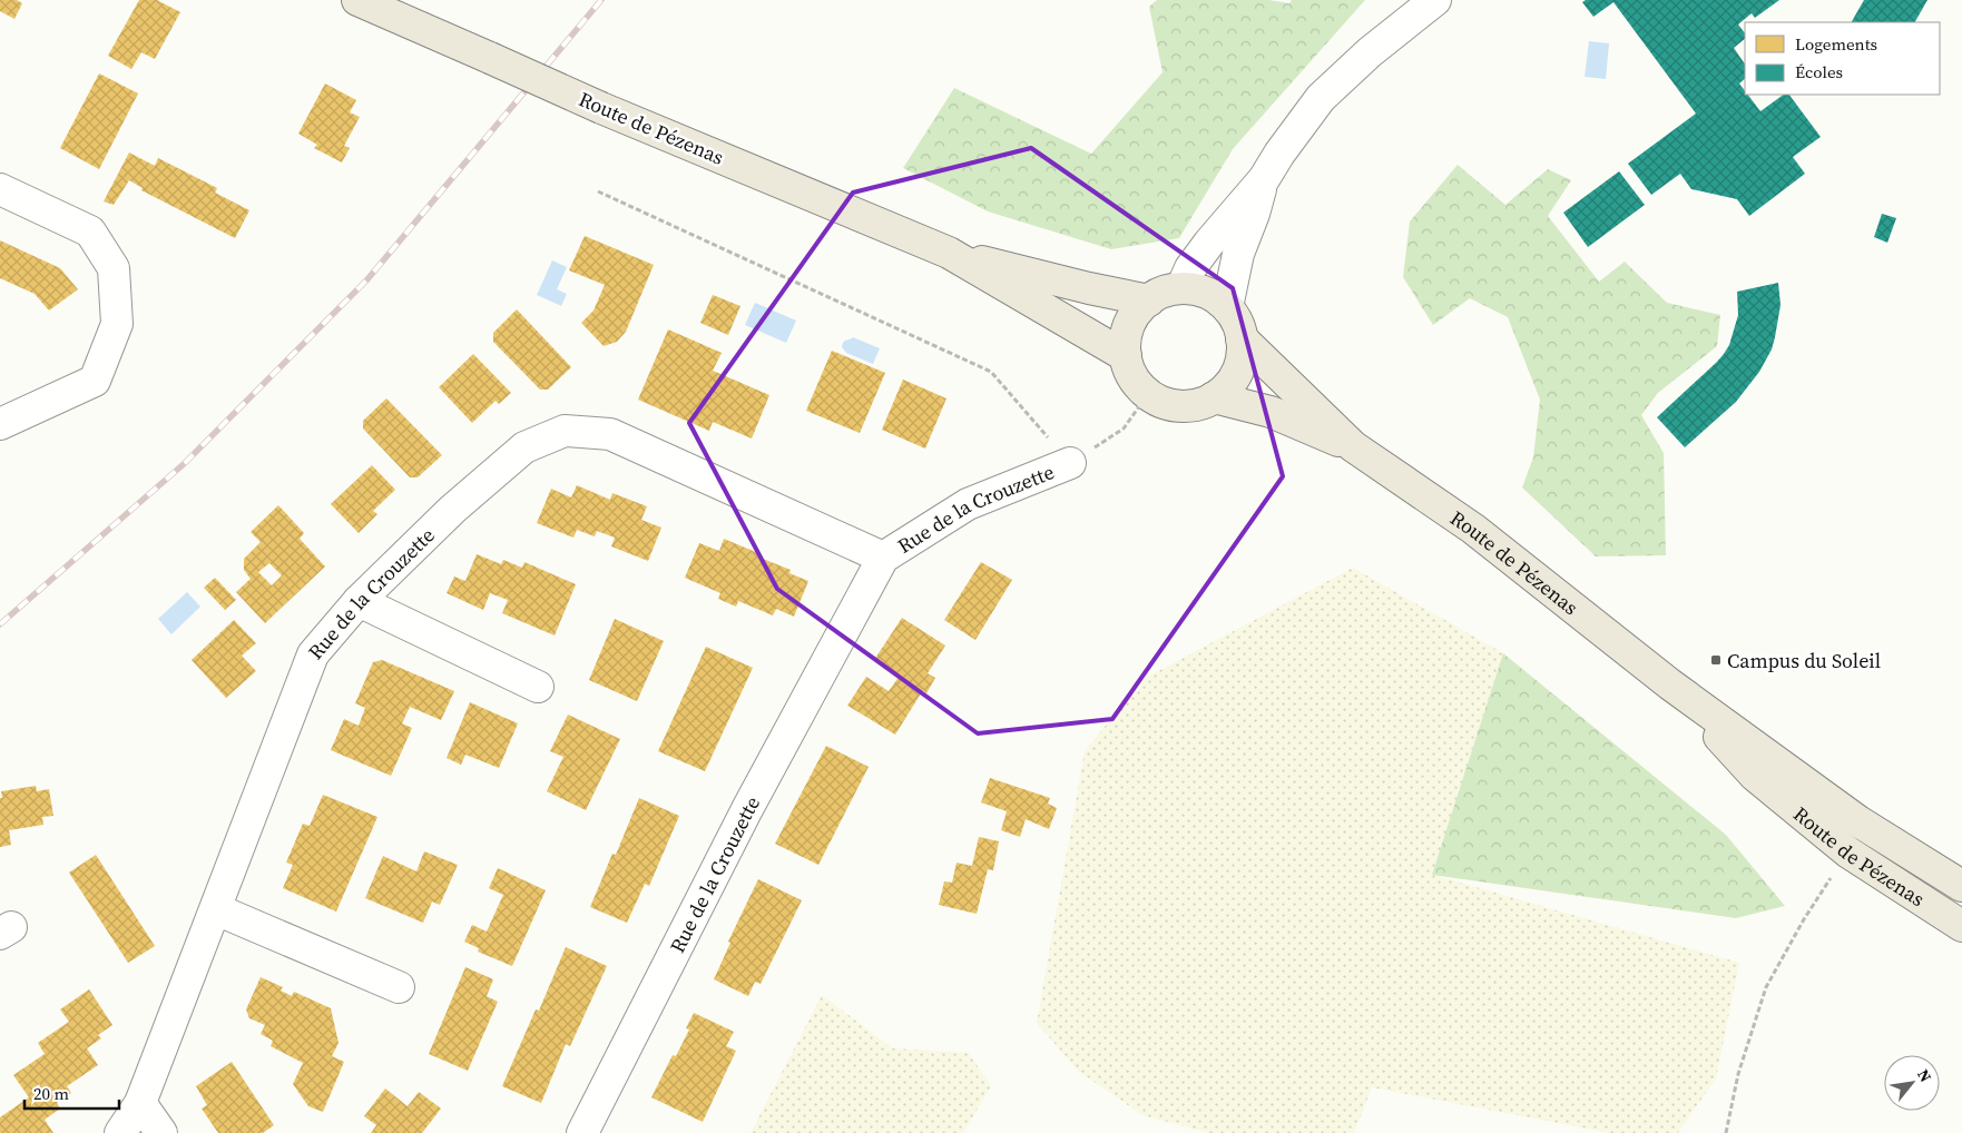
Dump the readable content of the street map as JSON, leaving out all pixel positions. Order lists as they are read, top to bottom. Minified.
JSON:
{"streets":{"main road":["Route de Pézenas"],"street":["Rue de la Crouzette"]},"places":{"transit":["Campus du Soleil"]},"legend":["Logements","Écoles"],"scale_bar":"20 m","north":"top right"}
